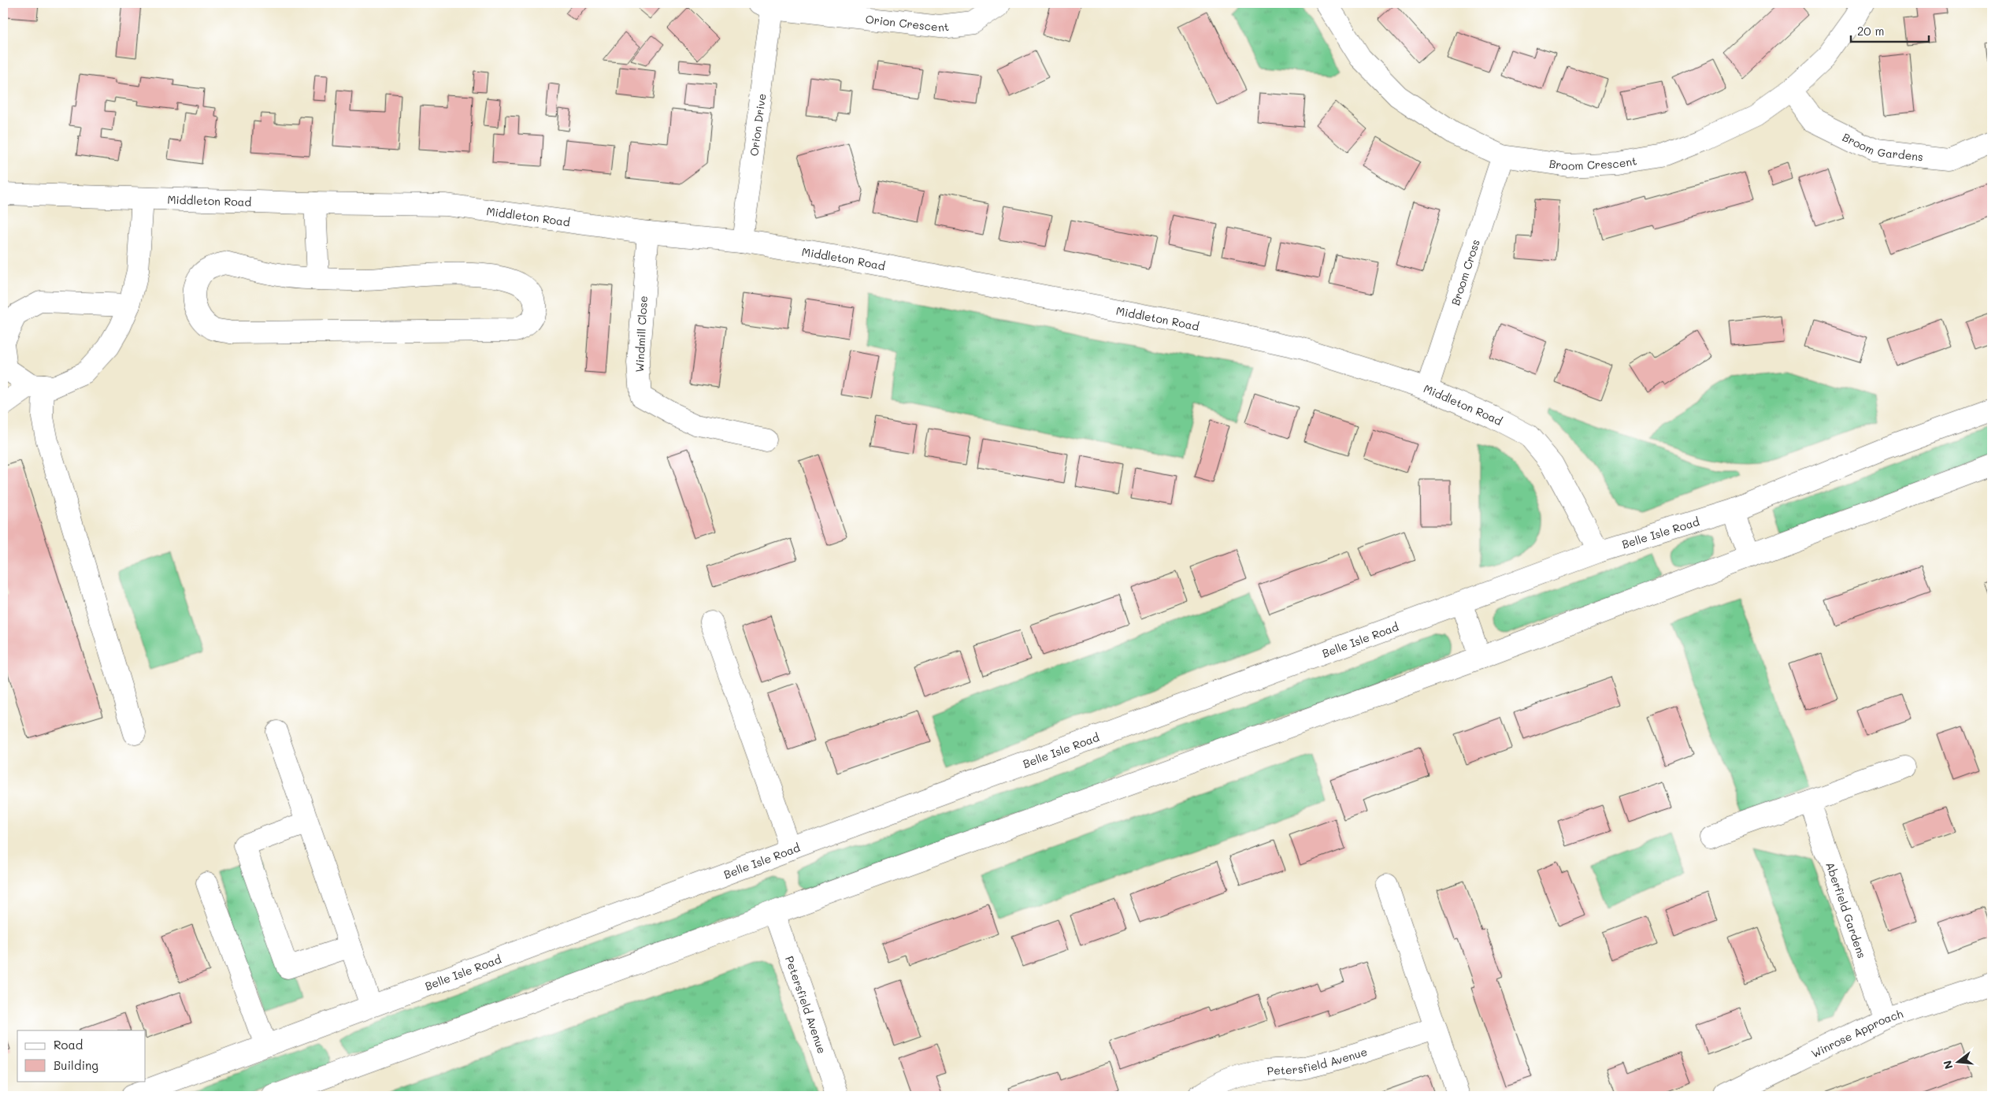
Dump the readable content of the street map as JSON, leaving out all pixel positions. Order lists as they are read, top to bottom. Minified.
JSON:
{"streets":{"street":["Orion Crescent","Orion Drive","Broom Gardens","Broom Crescent","Middleton Road","Broom Cross","Windmill Close","Belle Isle Road","Aberfield Gardens","Petersfield Avenue","Winrose Approach"]},"crossings":[["Orion Crescent","Orion Drive"],["Orion Drive","Middleton Road"],["Broom Gardens","Broom Crescent"],["Broom Crescent","Broom Cross"],["Middleton Road","Broom Cross"],["Middleton Road","Windmill Close"],["Middleton Road","Belle Isle Road"],["Aberfield Gardens","Winrose Approach"]],"legend":["Road","Building"],"scale_bar":"20 m","north":"left"}
